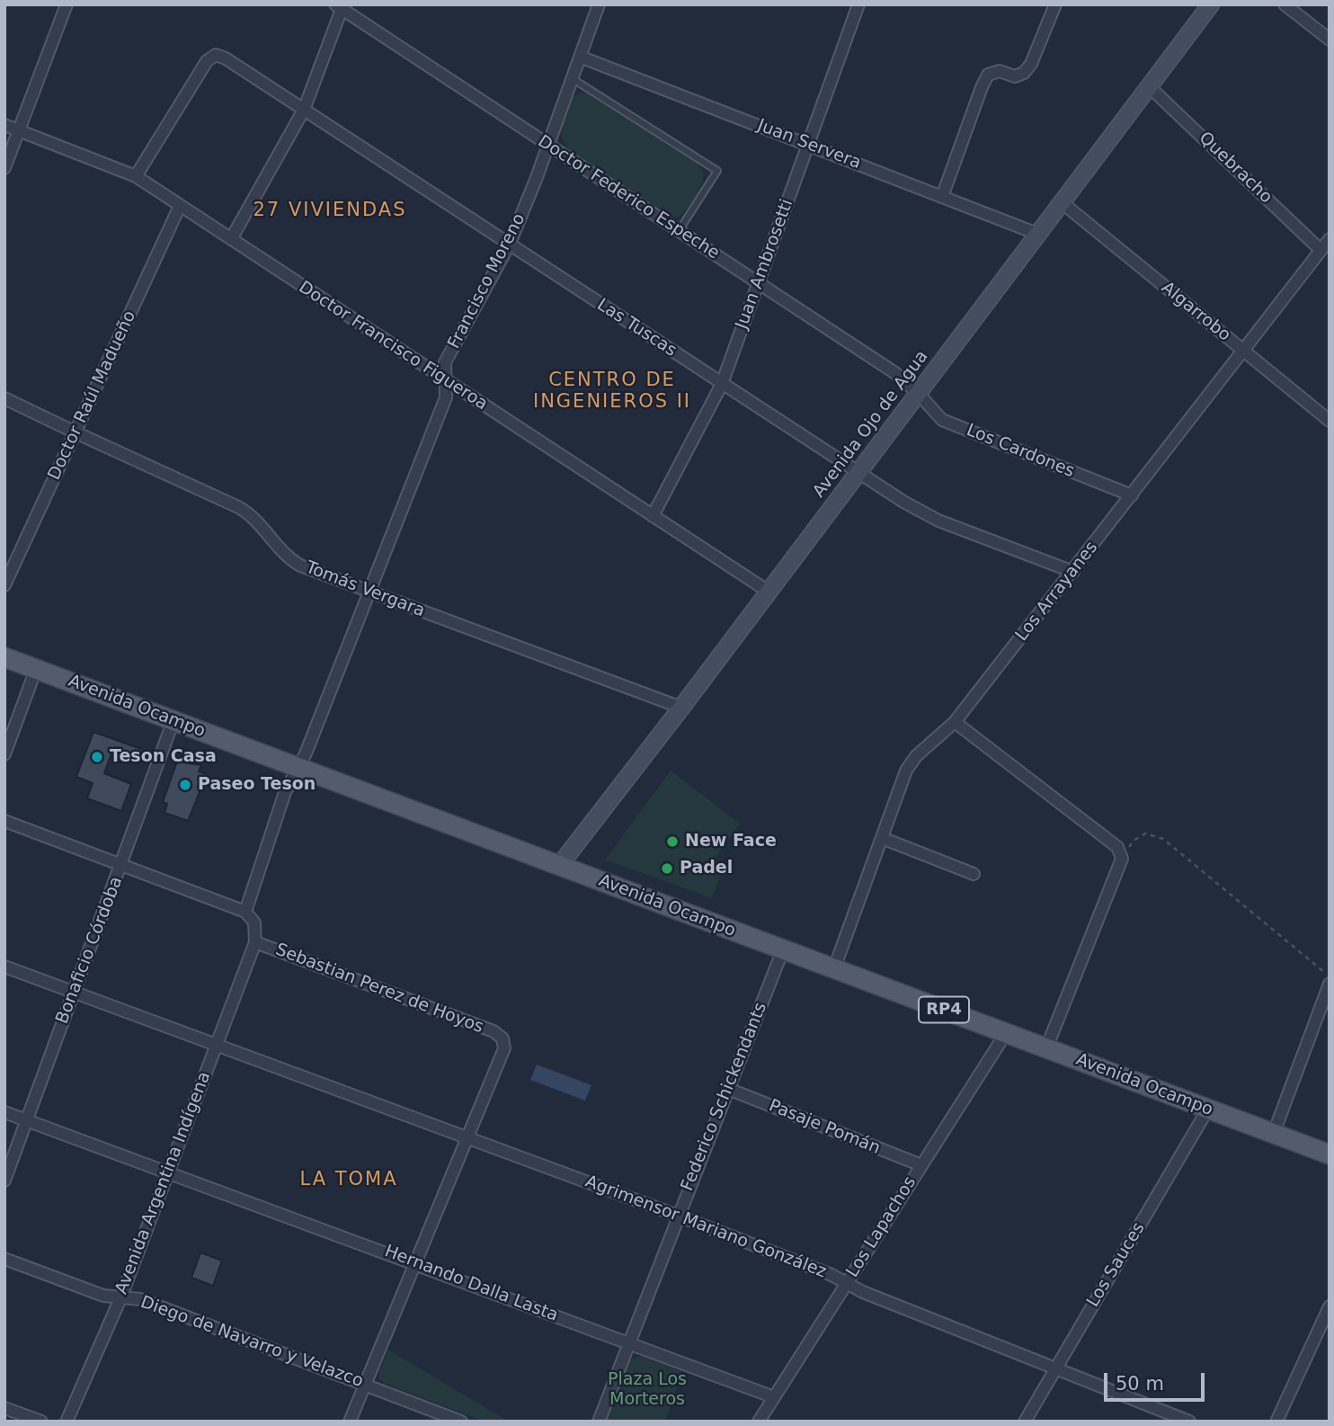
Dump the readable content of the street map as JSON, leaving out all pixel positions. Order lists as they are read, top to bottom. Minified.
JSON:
{"streets":{"main road":["Avenida Ojo de Agua","Avenida Ocampo","RP4"],"street":["Juan Servera","Quebracho","Doctor Federico Espeche","Juan Ambrosetti","Francisco Moreno","Algarrobo","Las Tuscas","Doctor Francisco Figueroa","Doctor Raúl Madueño","Los Cardones","Tomás Vergara","Los Arrayanes","Bonaficio Córdoba","Sebastian Perez de Hoyos","Federico Schickendants","Pasaje Pomán","Avenida Argentina Indígena","Agrimensor Mariano González","Los Lapachos","Los Sauces","Hernando Dalla Lasta","Diego de Navarro y Velazco"]},"crossings":[["Juan Servera","Juan Ambrosetti"],["Juan Servera","Francisco Moreno"],["Juan Servera","Avenida Ojo de Agua"],["Quebracho","Avenida Ojo de Agua"],["Quebracho","Los Arrayanes"],["Doctor Federico Espeche","Juan Ambrosetti"],["Doctor Federico Espeche","Francisco Moreno"],["Doctor Federico Espeche","Avenida Ojo de Agua"],["Doctor Federico Espeche","Los Cardones"],["Juan Ambrosetti","Las Tuscas"],["Juan Ambrosetti","Doctor Francisco Figueroa"],["Francisco Moreno","Las Tuscas"],["Francisco Moreno","Doctor Francisco Figueroa"],["Francisco Moreno","Tomás Vergara"],["Francisco Moreno","Avenida Ocampo"],["Algarrobo","Avenida Ojo de Agua"],["Algarrobo","Los Arrayanes"],["Las Tuscas","Doctor Francisco Figueroa"],["Las Tuscas","Avenida Ojo de Agua"],["Las Tuscas","Los Arrayanes"],["Doctor Francisco Figueroa","Doctor Raúl Madueño"],["Doctor Francisco Figueroa","Avenida Ojo de Agua"],["Doctor Raúl Madueño","Tomás Vergara"],["Avenida Ojo de Agua","Los Cardones"],["Avenida Ojo de Agua","Tomás Vergara"],["Avenida Ojo de Agua","Avenida Ocampo"],["Los Cardones","Los Arrayanes"],["Los Arrayanes","Avenida Ocampo"],["Avenida Ocampo","Bonaficio Córdoba"],["Avenida Ocampo","Federico Schickendants"],["Avenida Ocampo","Los Lapachos"],["Avenida Ocampo","Los Sauces"],["Bonaficio Córdoba","Agrimensor Mariano González"],["Bonaficio Córdoba","Hernando Dalla Lasta"],["Sebastian Perez de Hoyos","Avenida Argentina Indígena"],["Sebastian Perez de Hoyos","Agrimensor Mariano González"],["Federico Schickendants","Pasaje Pomán"],["Federico Schickendants","Agrimensor Mariano González"],["Federico Schickendants","Hernando Dalla Lasta"],["Pasaje Pomán","Los Lapachos"],["Avenida Argentina Indígena","Agrimensor Mariano González"],["Avenida Argentina Indígena","Hernando Dalla Lasta"],["Avenida Argentina Indígena","Diego de Navarro y Velazco"],["Agrimensor Mariano González","Los Lapachos"],["Agrimensor Mariano González","Los Sauces"],["Los Lapachos","Hernando Dalla Lasta"]],"districts":["27 VIVIENDAS","CENTRO DE INGENIEROS II","LA TOMA"],"parks":["Plaza Los Morteros"],"places":["Teson Casa","Paseo Teson","New Face","Padel"],"scale_bar":"50 m"}
